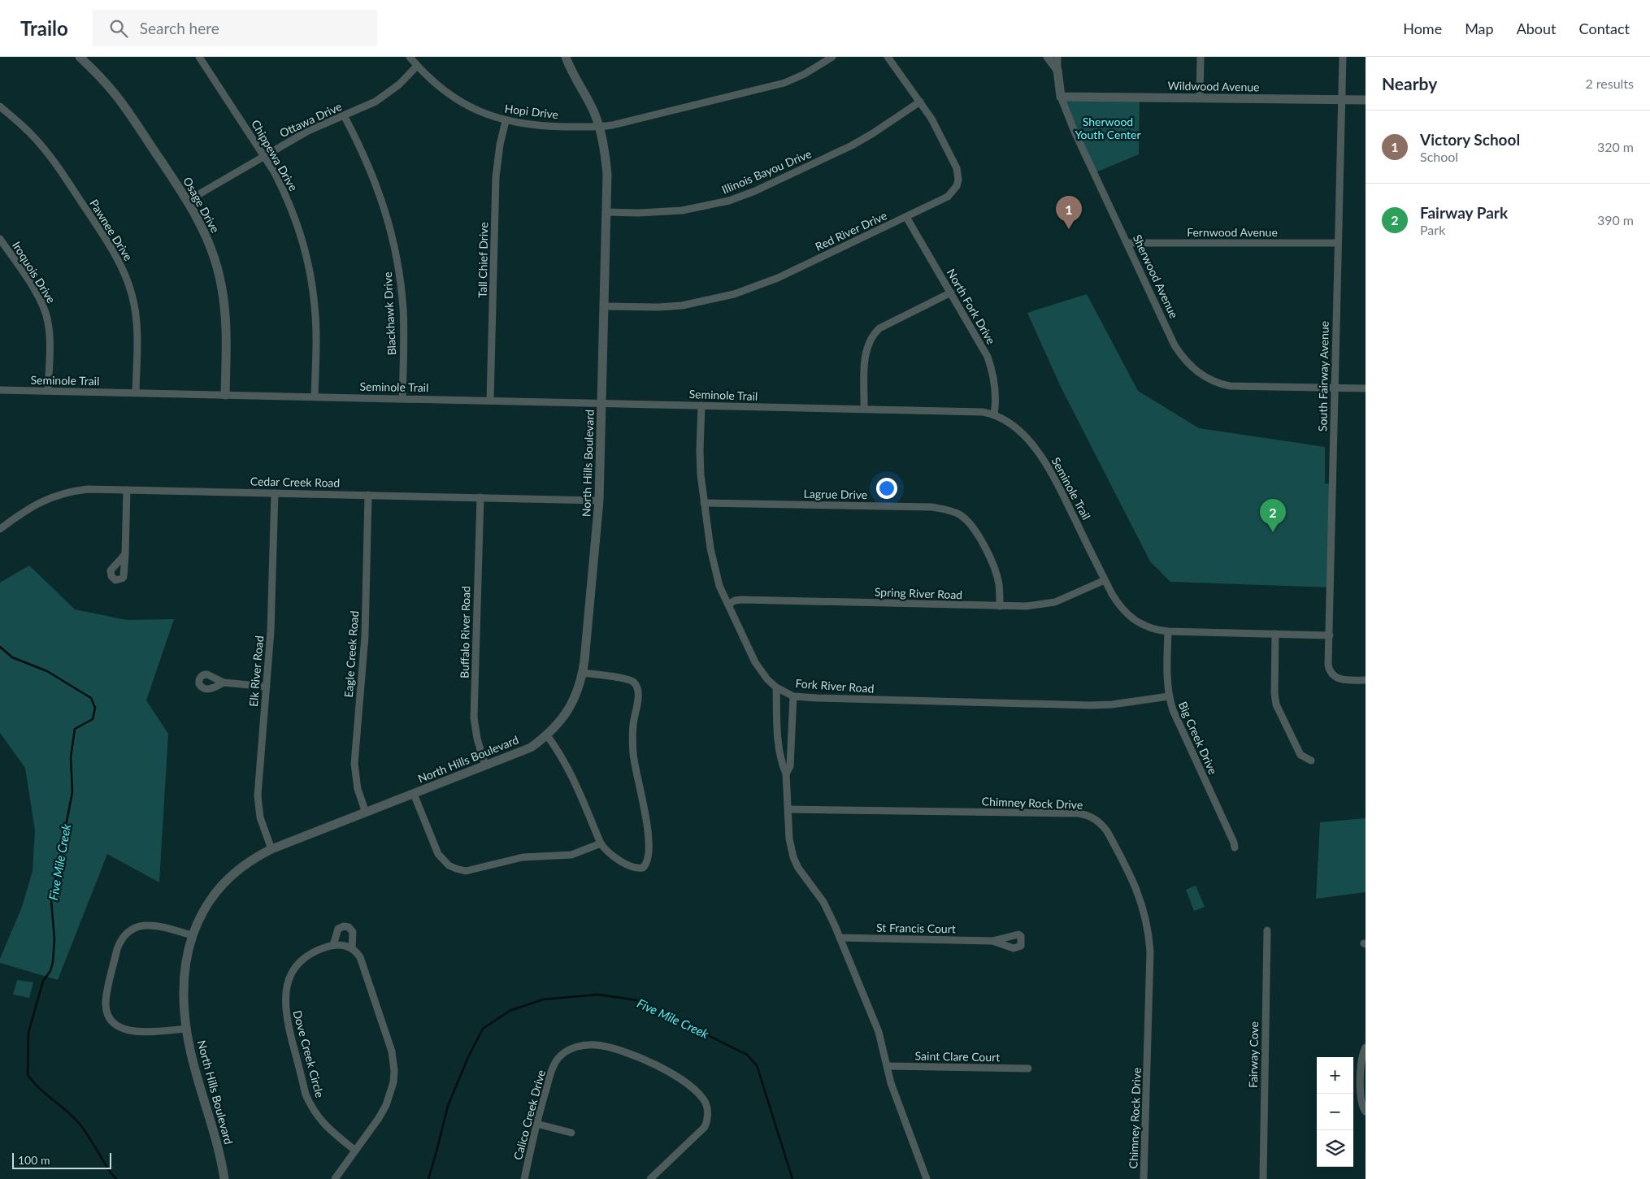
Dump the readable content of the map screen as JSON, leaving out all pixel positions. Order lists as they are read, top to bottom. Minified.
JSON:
{"streets":{"street":["Wildwood Avenue","Hopi Drive","Ottawa Drive","Chippewa Drive","Illinois Bayou Drive","Osage Drive","Pawnee Drive","Red River Drive","Fernwood Avenue","Tall Chief Drive","Iroquois Drive","Sherwood Avenue","North Fork Drive","Blackhawk Drive","South Fairway Avenue","Seminole Trail","North Hills Boulevard","Cedar Creek Road","Lagrue Drive","Spring River Road","Buffalo River Road","Eagle Creek Road","Elk River Road","Fork River Road","Big Creek Drive","Chimney Rock Drive","St Francis Court","Dove Creek Circle","Fairway Cove","Saint Clare Court","Calico Creek Drive"]},"crossings":[["Wildwood Avenue","Sherwood Avenue"],["Wildwood Avenue","South Fairway Avenue"],["Hopi Drive","Ottawa Drive"],["Hopi Drive","Tall Chief Drive"],["Hopi Drive","North Hills Boulevard"],["Ottawa Drive","Chippewa Drive"],["Ottawa Drive","Osage Drive"],["Ottawa Drive","Blackhawk Drive"],["Chippewa Drive","Seminole Trail"],["Illinois Bayou Drive","Red River Drive"],["Illinois Bayou Drive","North Hills Boulevard"],["Osage Drive","Seminole Trail"],["Pawnee Drive","Seminole Trail"],["Red River Drive","North Fork Drive"],["Red River Drive","North Hills Boulevard"],["Fernwood Avenue","Sherwood Avenue"],["Fernwood Avenue","South Fairway Avenue"],["Tall Chief Drive","Seminole Trail"],["Iroquois Drive","Seminole Trail"],["Sherwood Avenue","South Fairway Avenue"],["North Fork Drive","Seminole Trail"],["Blackhawk Drive","Seminole Trail"],["South Fairway Avenue","Seminole Trail"],["Seminole Trail","North Hills Boulevard"],["Seminole Trail","Spring River Road"],["Seminole Trail","Fork River Road"],["Seminole Trail","Big Creek Drive"],["North Hills Boulevard","Cedar Creek Road"],["North Hills Boulevard","Buffalo River Road"],["North Hills Boulevard","Eagle Creek Road"],["North Hills Boulevard","Elk River Road"],["Cedar Creek Road","Buffalo River Road"],["Cedar Creek Road","Eagle Creek Road"],["Cedar Creek Road","Elk River Road"],["Lagrue Drive","Spring River Road"],["Lagrue Drive","Fork River Road"],["Spring River Road","Fork River Road"],["Fork River Road","Big Creek Drive"]],"water":["Five Mile Creek"],"parks":["Sherwood Youth Center"],"scale_bar":"100 m","page":{"header":"Trailo","search":"Search here","nav":["Home","Map","About","Contact"],"heading":["Nearby","2 results"],"list":[{"mark":"1","name":"Victory School","note":"School","value":"320 m"},{"mark":"2","name":"Fairway Park","note":"Park","value":"390 m"}],"pins":["1","2"],"map_buttons":["+","−"],"scale":"100 m"}}
